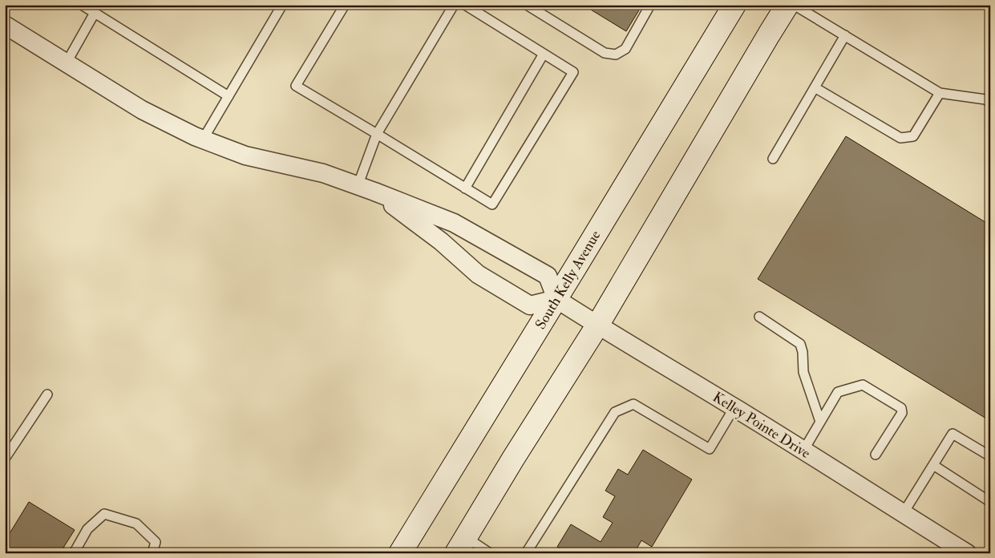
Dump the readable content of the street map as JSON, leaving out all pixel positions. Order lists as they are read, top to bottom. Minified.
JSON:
{"streets":{"main road":["South Kelly Avenue"],"street":["Kelley Pointe Drive"]},"crossings":[["South Kelly Avenue","Kelley Pointe Drive"]]}
